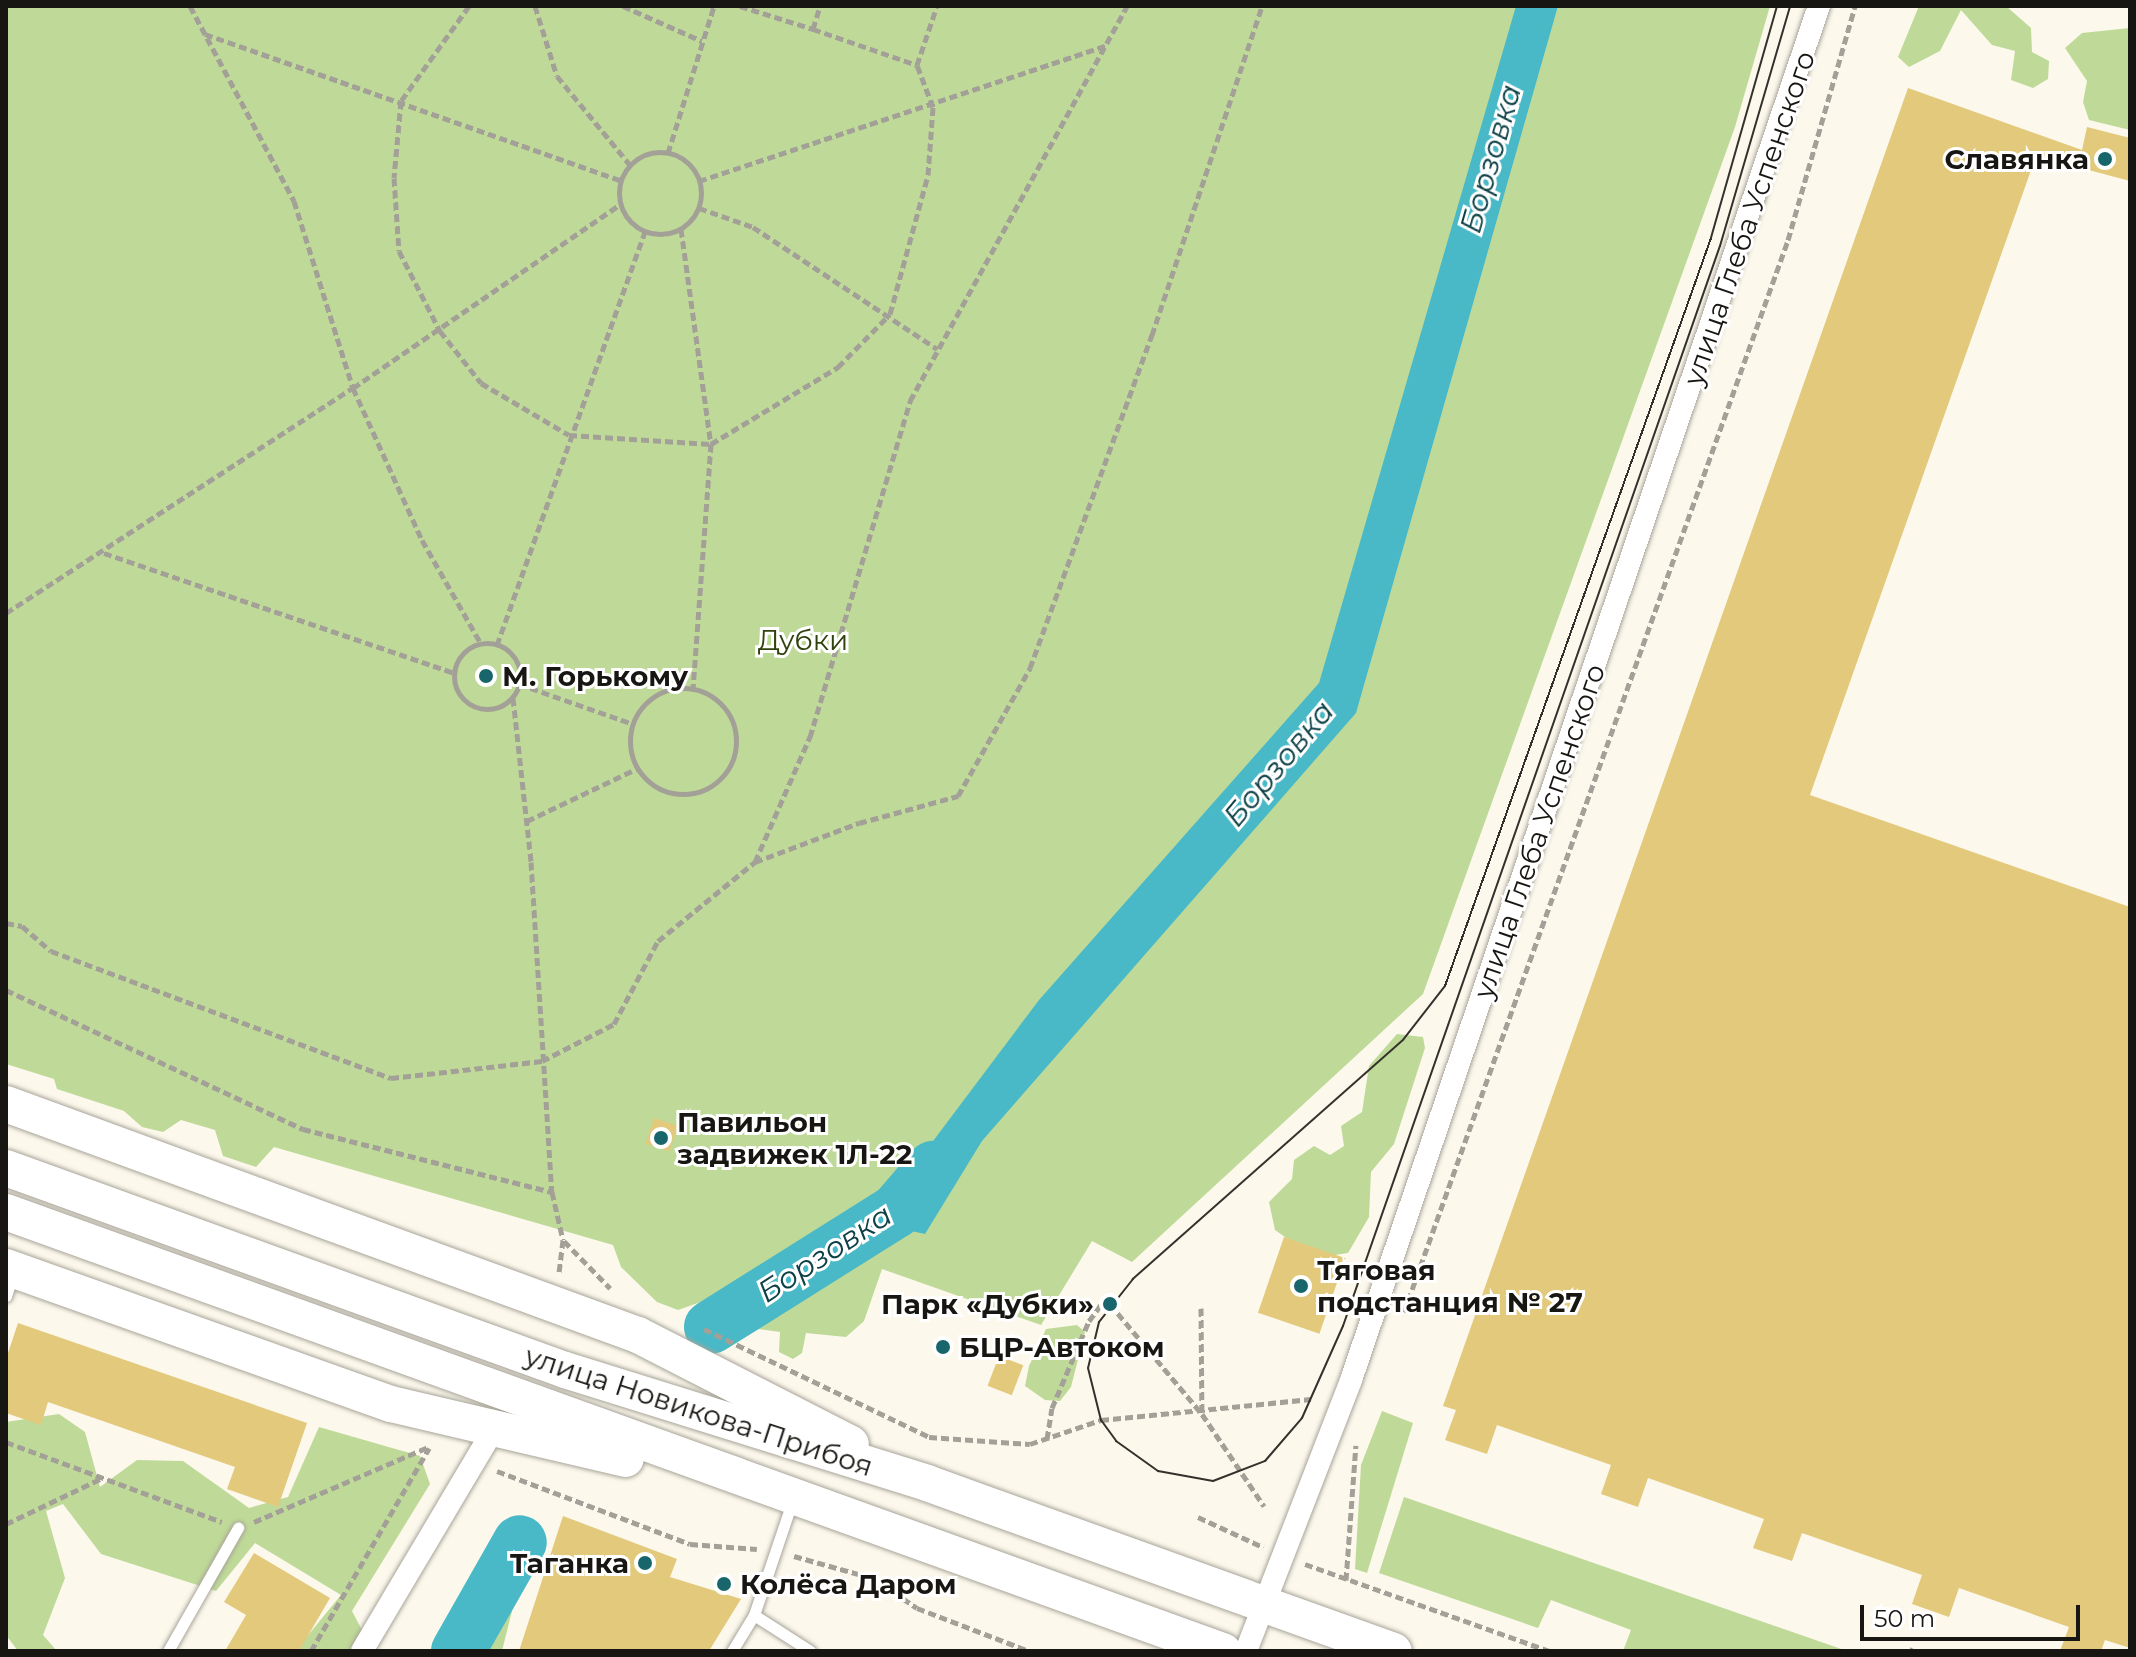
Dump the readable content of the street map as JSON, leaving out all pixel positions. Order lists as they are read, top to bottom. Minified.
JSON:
{"streets":{"main road":["улица Новикова-Прибоя"],"street":["улица Глеба Успенского"]},"crossings":[["улица Глеба Успенского","улица Новикова-Прибоя"]],"water":["Борзовка"],"parks":["Дубки"],"places":["Славянка","М. Горькому","Павильон задвижек 1Л-22","Тяговая подстанция № 27","Парк «Дубки»","БЦР-Автоком","Таганка","Колёса Даром"],"scale_bar":"50 m"}
